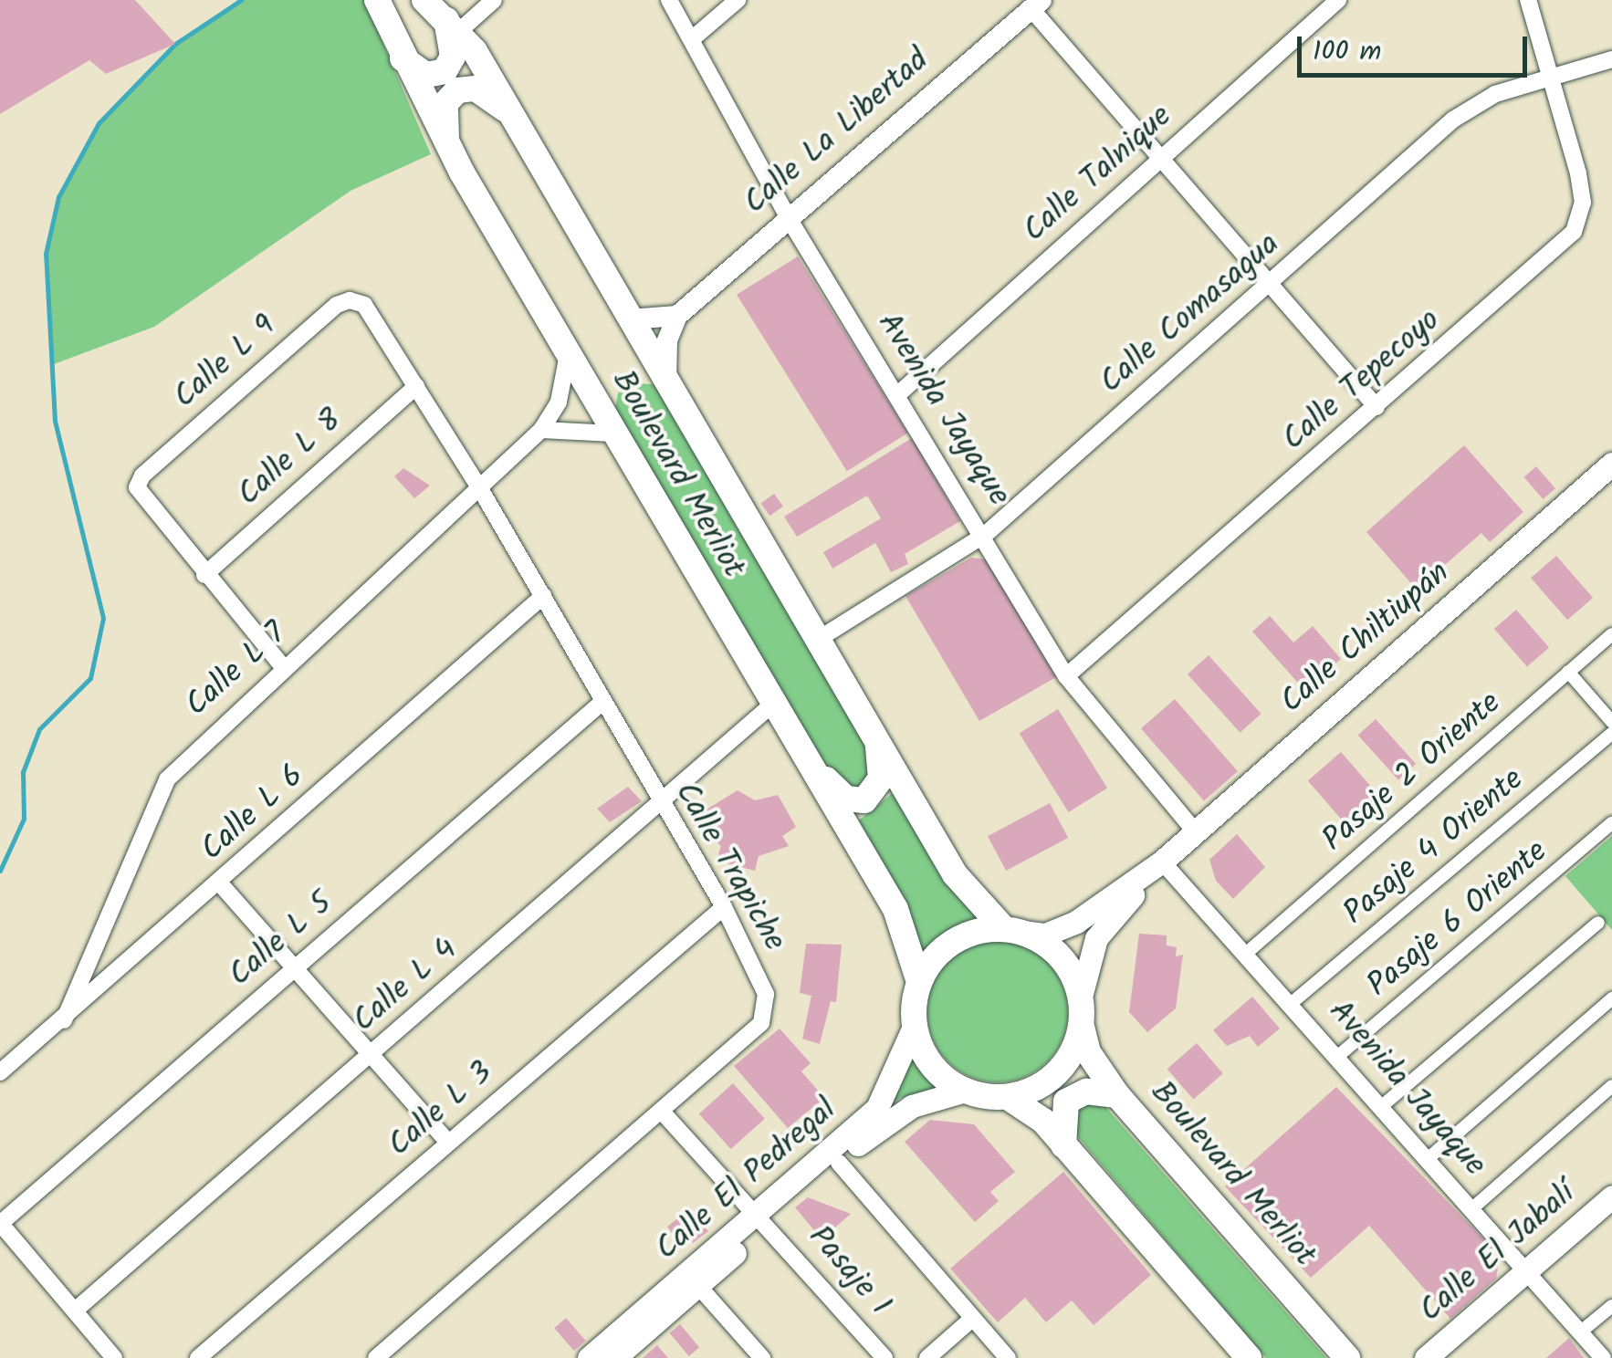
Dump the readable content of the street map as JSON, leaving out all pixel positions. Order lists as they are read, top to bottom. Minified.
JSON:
{"streets":{"main road":["Boulevard Merliot","Calle Chiltiupán","Calle El Pedregal","Calle El Jabalí"],"street":["Calle La Libertad","Calle Talnique","Calle Comasagua","Calle L 9","Calle Tepecoyo","Avenida Jayaque","Calle L 8","Calle L 7","Pasaje 2 Oriente","Calle L 6","Pasaje 4 Oriente","Calle Trapiche","Pasaje 6 Oriente","Calle L 5","Calle L 4","Calle L 3","Pasaje 1"]},"crossings":[["Calle La Libertad","Avenida Jayaque"],["Calle Talnique","Avenida Jayaque"],["Calle Comasagua","Calle Tepecoyo"],["Calle Comasagua","Avenida Jayaque"],["Calle Comasagua","Boulevard Merliot"],["Calle L 9","Calle L 8"],["Calle L 9","Calle Trapiche"],["Calle Tepecoyo","Avenida Jayaque"],["Avenida Jayaque","Calle Chiltiupán"],["Avenida Jayaque","Pasaje 2 Oriente"],["Avenida Jayaque","Pasaje 4 Oriente"],["Avenida Jayaque","Pasaje 6 Oriente"],["Avenida Jayaque","Calle El Jabalí"],["Calle L 8","Calle Trapiche"],["Boulevard Merliot","Calle Chiltiupán"],["Boulevard Merliot","Calle L 7"],["Boulevard Merliot","Calle L 4"],["Boulevard Merliot","Calle El Pedregal"],["Calle Chiltiupán","Calle El Pedregal"],["Calle L 7","Calle L 6"],["Calle L 7","Calle Trapiche"],["Calle L 6","Calle Trapiche"],["Calle Trapiche","Calle L 5"],["Calle Trapiche","Calle L 4"],["Calle Trapiche","Calle L 3"],["Calle Trapiche","Pasaje 1"],["Calle El Pedregal","Pasaje 1"]],"scale_bar":"100 m"}
